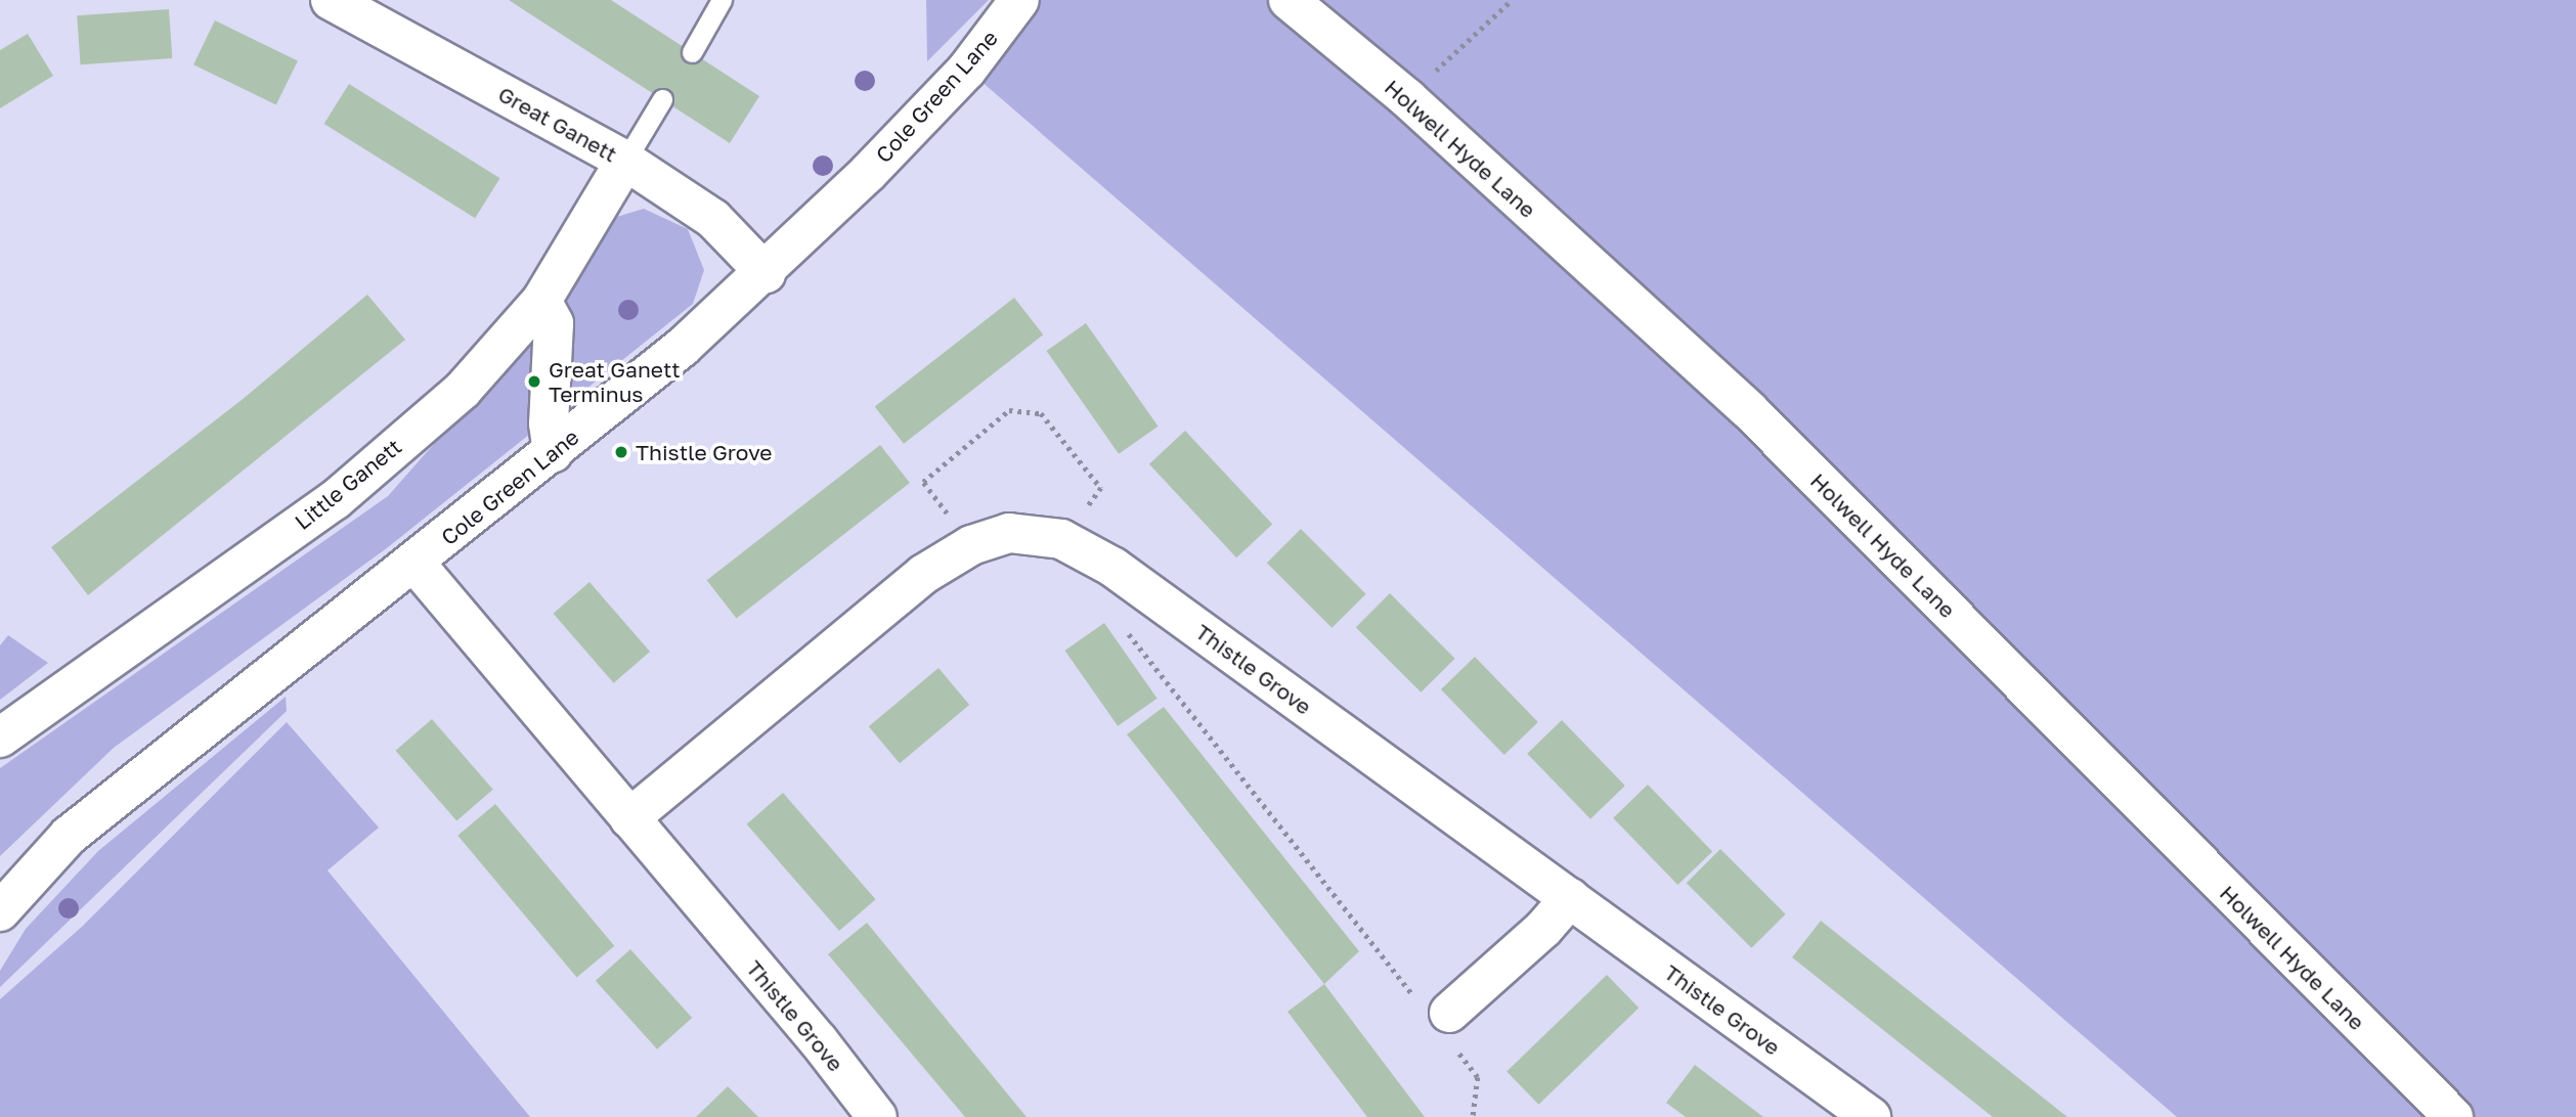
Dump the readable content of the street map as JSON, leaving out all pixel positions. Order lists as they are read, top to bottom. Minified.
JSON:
{"streets":{"street":["Cole Green Lane","Great Ganett","Holwell Hyde Lane","Little Ganett","Thistle Grove"]},"crossings":[["Cole Green Lane","Great Ganett"],["Cole Green Lane","Thistle Grove"],["Great Ganett","Little Ganett"]],"places":["Great Ganett Terminus","Thistle Grove"]}
